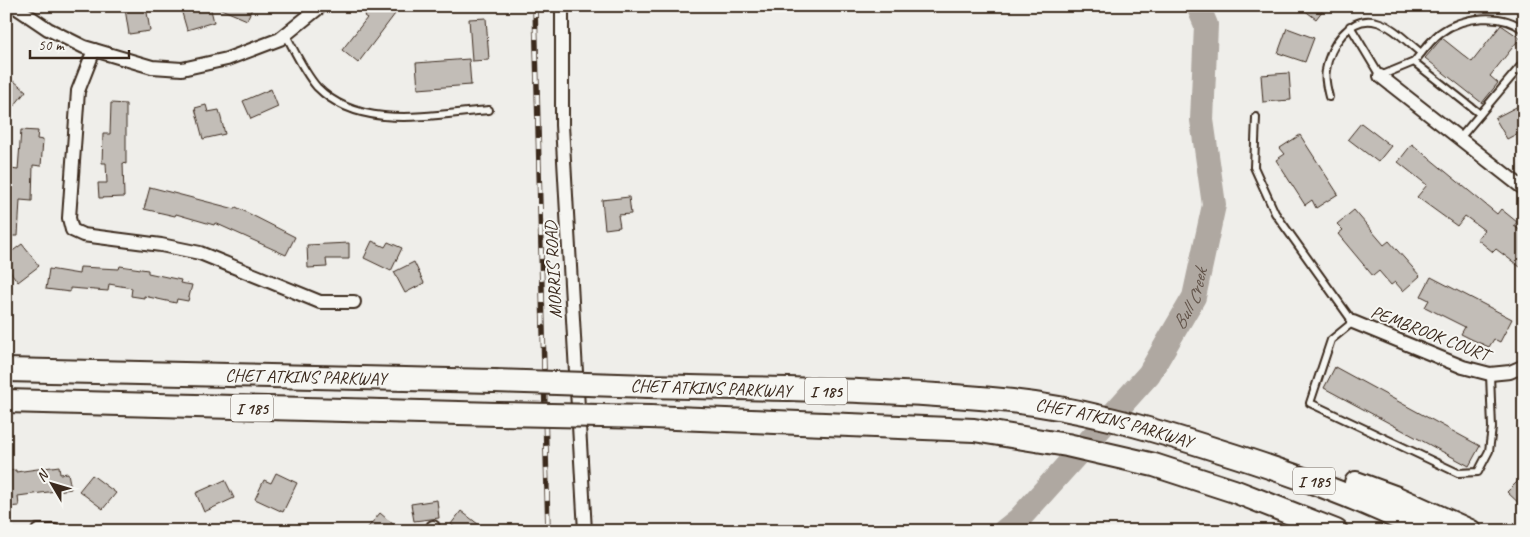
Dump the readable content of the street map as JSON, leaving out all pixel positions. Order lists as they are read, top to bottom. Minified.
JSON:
{"streets":{"highway":["CHET ATKINS PARKWAY","I 185"],"street":["MORRIS ROAD","PEMBROOK COURT"]},"water":["Bull Creek"],"scale_bar":"50 m","north":"top left"}
